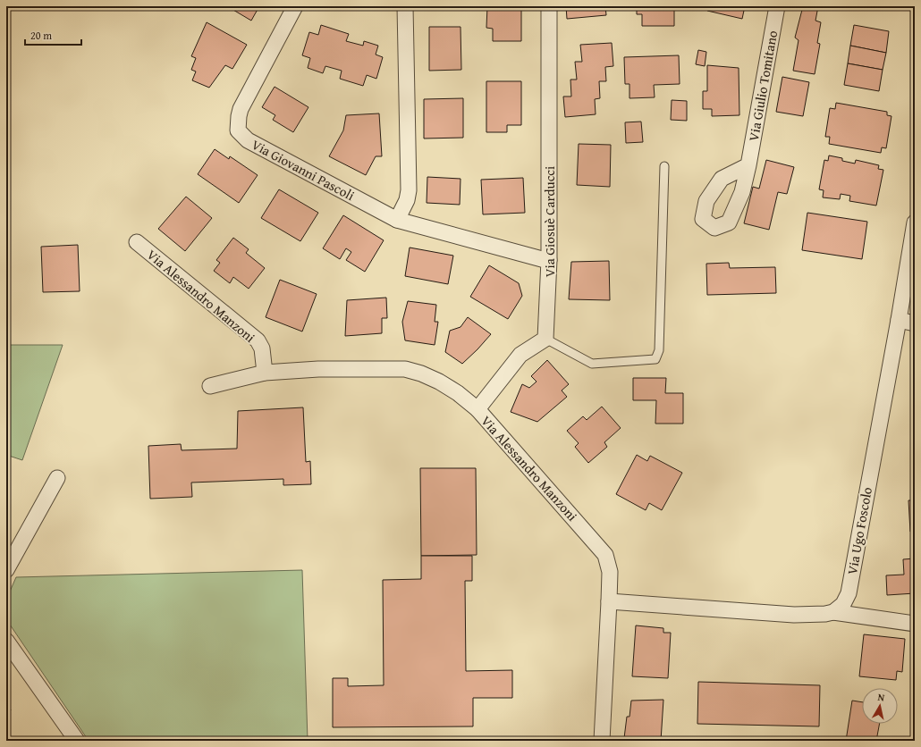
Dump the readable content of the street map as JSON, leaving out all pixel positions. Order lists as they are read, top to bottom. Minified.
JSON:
{"streets":{"street":["Via Giulio Tomitano","Via Giovanni Pascoli","Via Giosuè Carducci","Via Alessandro Manzoni","Via Ugo Foscolo"]},"crossings":[["Via Giovanni Pascoli","Via Giosuè Carducci"]],"scale_bar":"20 m","north":"top"}
